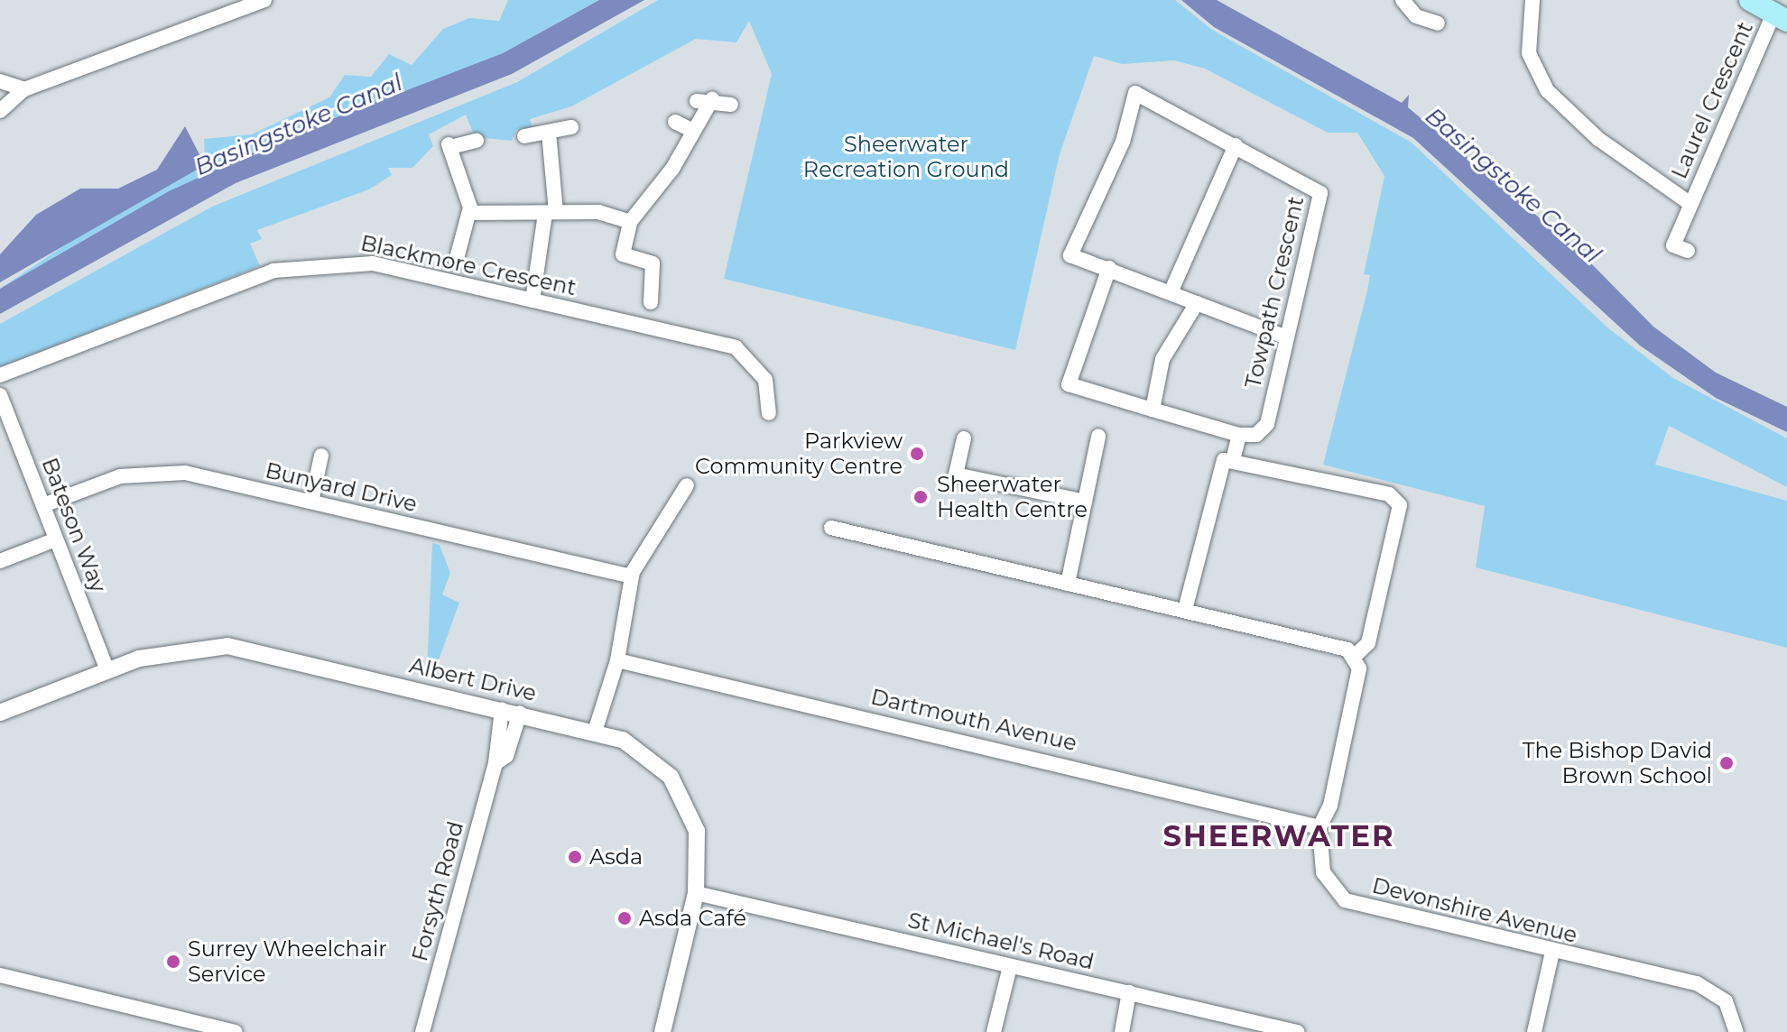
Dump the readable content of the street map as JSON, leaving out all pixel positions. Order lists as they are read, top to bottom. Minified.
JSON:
{"streets":{"street":["Laurel Crescent","Blackmore Crescent","Towpath Crescent","Bunyard Drive","Bateson Way","Albert Drive","Dartmouth Avenue","Forsyth Road","Devonshire Avenue","St Michael's Road"]},"crossings":[["Bunyard Drive","Bateson Way"],["Bateson Way","Albert Drive"],["Albert Drive","Forsyth Road"],["Albert Drive","St Michael's Road"],["Dartmouth Avenue","Devonshire Avenue"]],"districts":["SHEERWATER"],"water":["Basingstoke Canal"],"parks":["Sheerwater Recreation Ground"],"places":["Parkview Community Centre","Sheerwater Health Centre","The Bishop David Brown School","Asda","Asda Café","Surrey Wheelchair Service"]}
